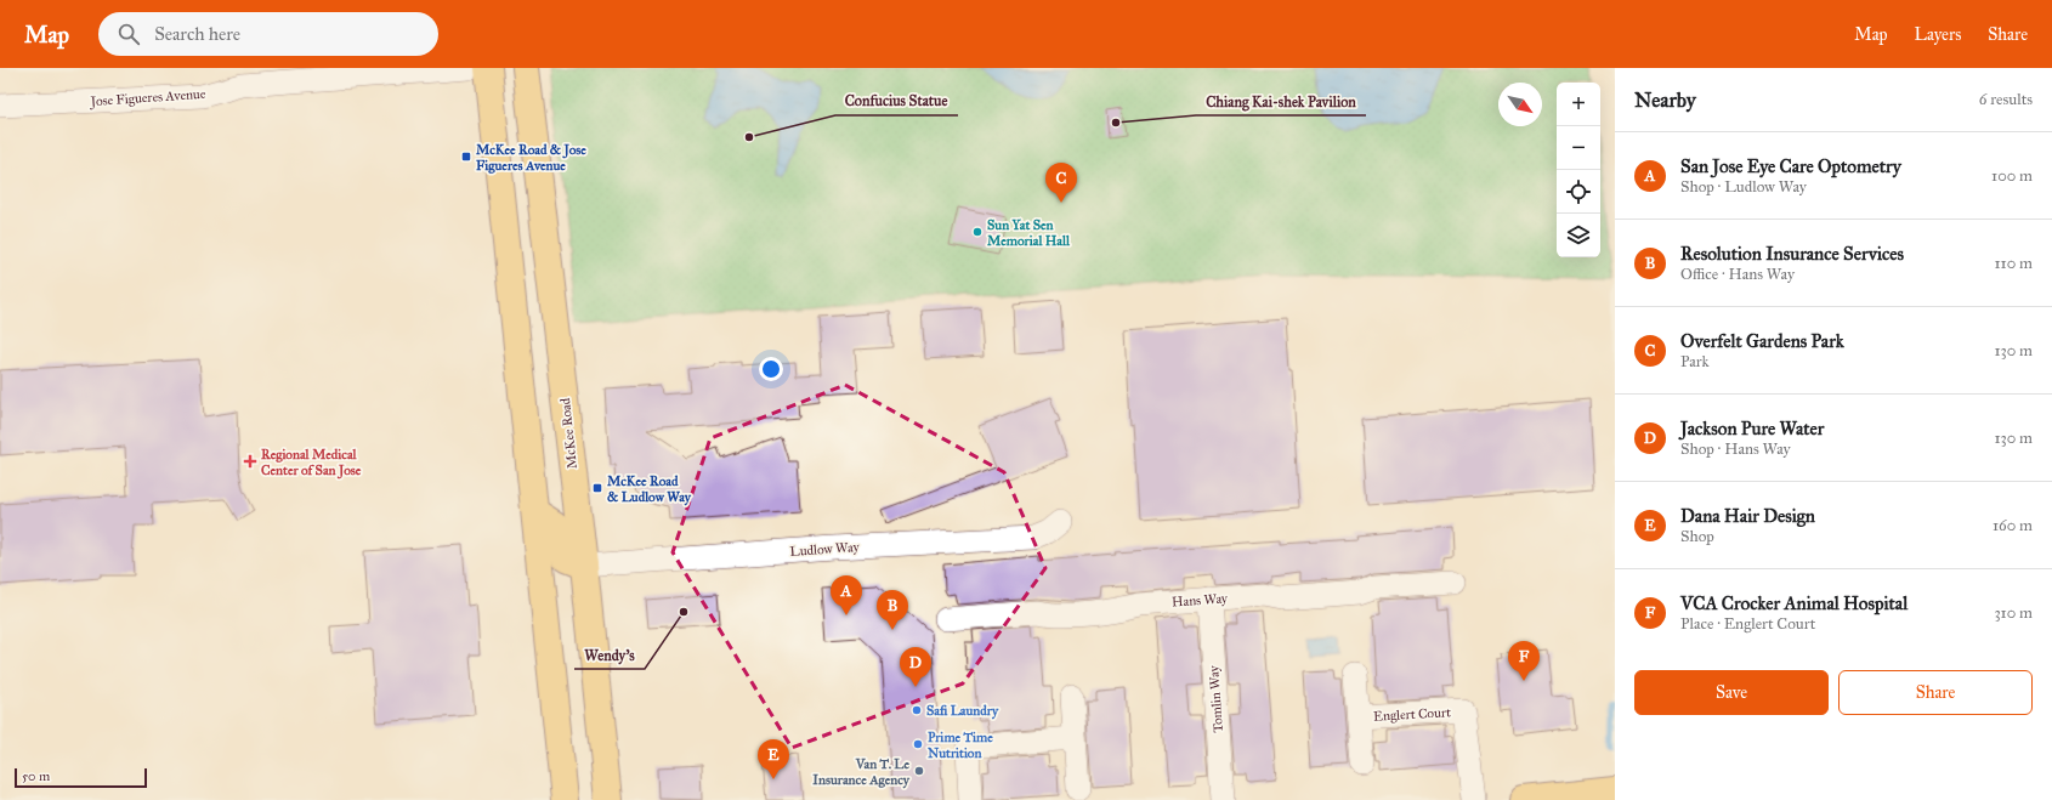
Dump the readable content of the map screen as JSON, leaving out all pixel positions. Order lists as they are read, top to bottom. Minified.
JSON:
{"streets":{"main road":["McKee Road"],"street":["Jose Figueres Avenue","Ludlow Way","Hans Way","Tomlin Way","Englert Court"]},"crossings":[["McKee Road","Ludlow Way"],["Hans Way","Tomlin Way"]],"places":{"other":["Chiang Kai-shek Pavilion","Confucius Statue","Sun Yat Sen Memorial Hall","Wendy's","Safi Laundry","Prime Time Nutrition","Van T. Le Insurance Agency"],"transit":["McKee Road & Jose Figueres Avenue","McKee Road & Ludlow Way"],"health":["Regional Medical Center of San Jose"]},"scale_bar":"50 m","north":"bottom right","page":{"header":"Map","search":"Search here","nav":["Map","Layers","Share"],"heading":["Nearby","6 results"],"map_buttons":["+","−"],"list":[{"mark":"A","name":"San Jose Eye Care Optometry","note":"Shop · Ludlow Way","value":"100 m"},{"mark":"B","name":"Resolution Insurance Services","note":"Office · Hans Way","value":"110 m"},{"mark":"C","name":"Overfelt Gardens Park","note":"Park","value":"130 m"},{"mark":"D","name":"Jackson Pure Water","note":"Shop · Hans Way","value":"130 m"},{"mark":"E","name":"Dana Hair Design","note":"Shop","value":"160 m"},{"mark":"F","name":"VCA Crocker Animal Hospital","note":"Place · Englert Court","value":"310 m"}],"pins":["C","A","B","F","D","E"],"buttons":["Save","Share"],"scale":"50 m"}}
